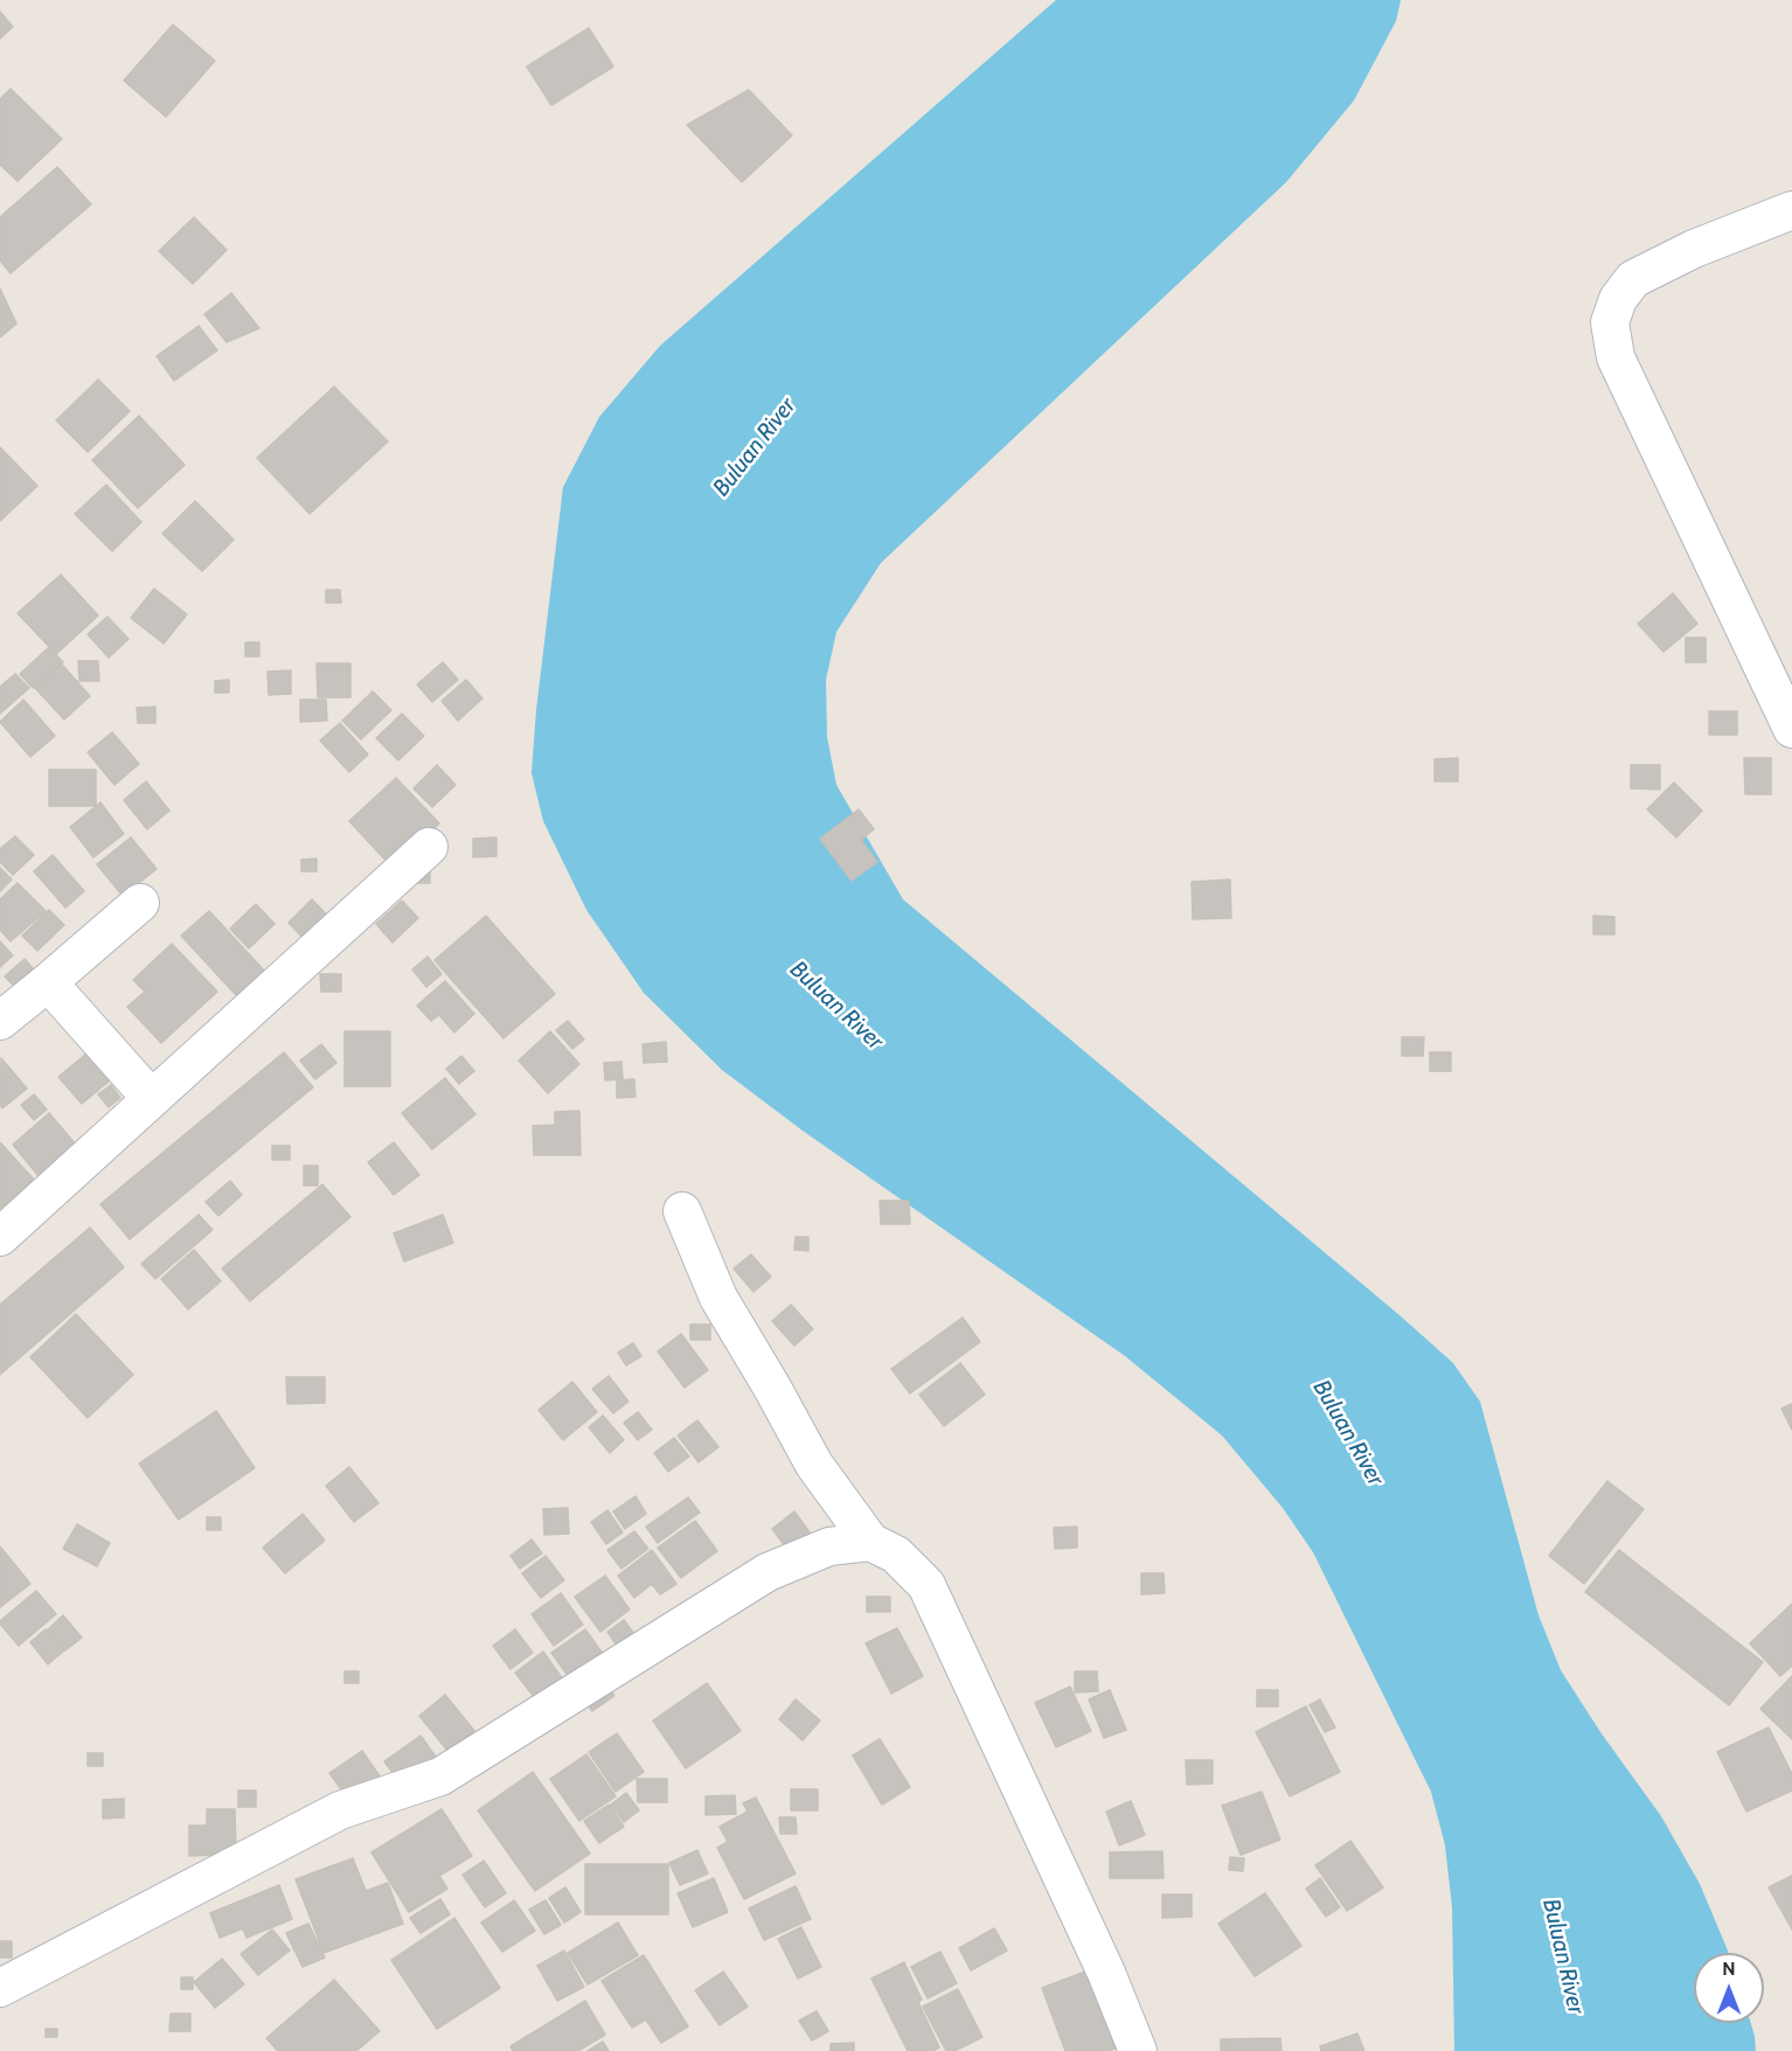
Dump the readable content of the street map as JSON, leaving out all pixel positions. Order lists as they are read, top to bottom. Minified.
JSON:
{"water":["Buluan River"],"north":"top"}
